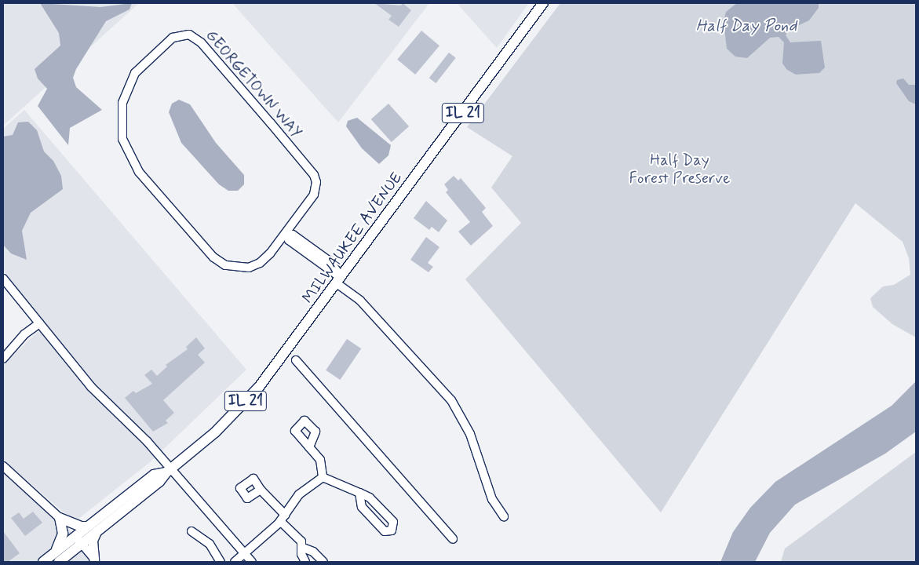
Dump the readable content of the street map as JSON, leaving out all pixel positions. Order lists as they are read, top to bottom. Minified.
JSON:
{"streets":{"main road":["IL 21","MILWAUKEE AVENUE"],"street":["GEORGETOWN WAY"]},"water":["Half Day Pond"],"parks":["Half Day Forest Preserve"]}
